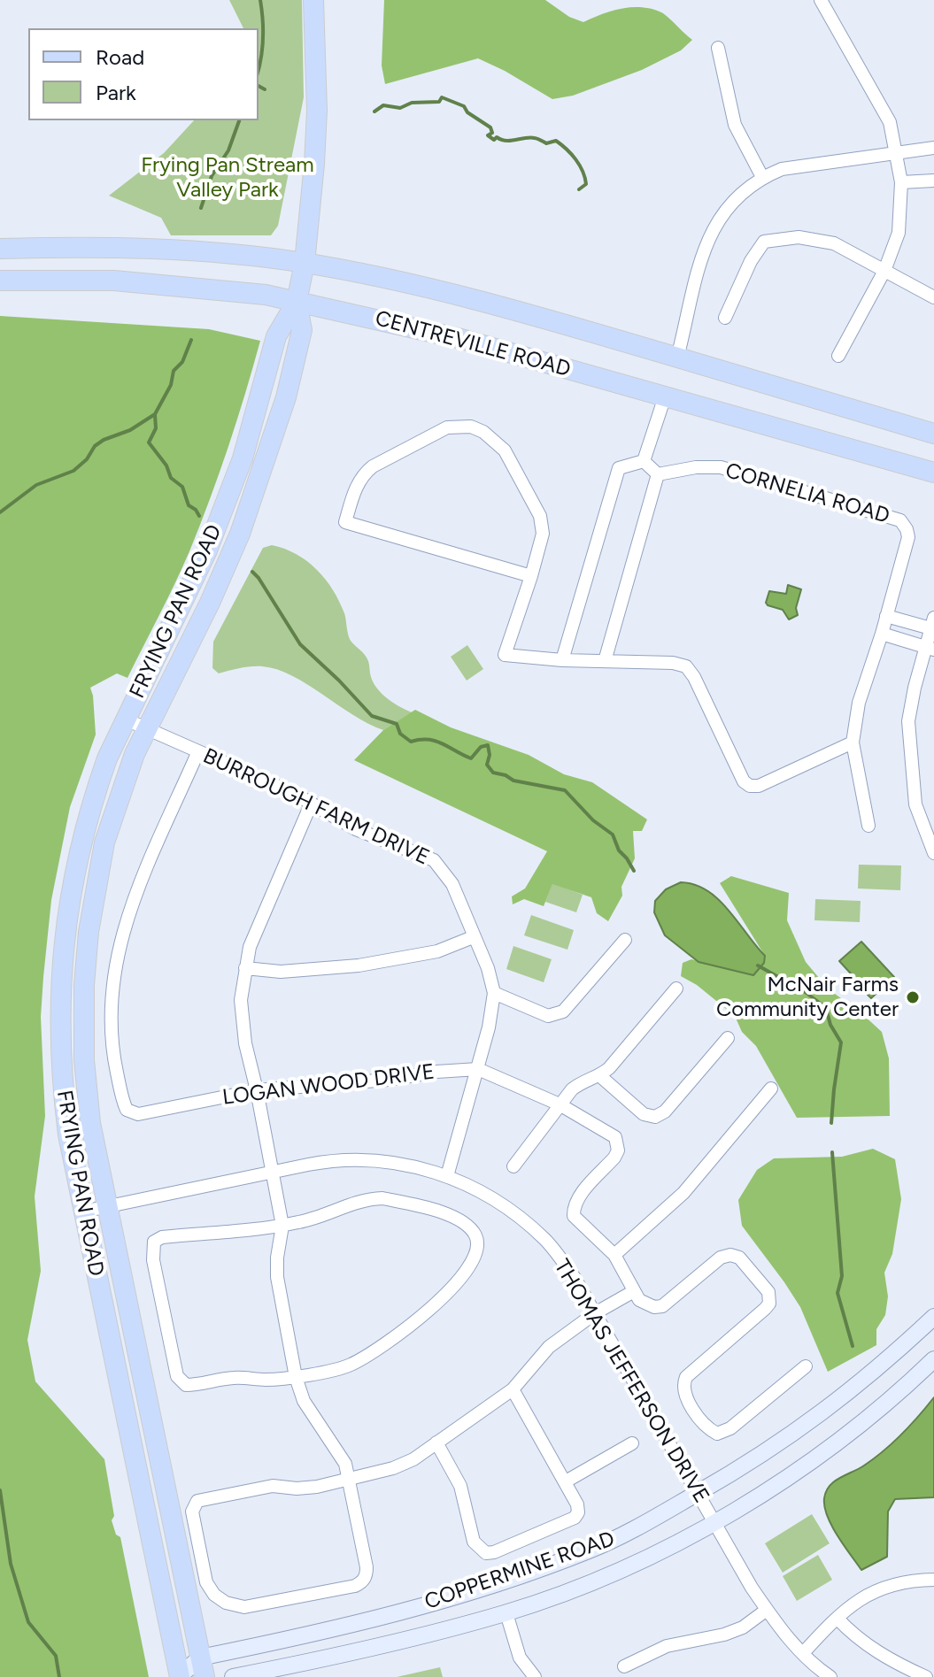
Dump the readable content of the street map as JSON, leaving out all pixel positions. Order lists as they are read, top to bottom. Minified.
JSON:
{"streets":{"main road":["CENTREVILLE ROAD","FRYING PAN ROAD"],"street":["CORNELIA ROAD","BURROUGH FARM DRIVE","LOGAN WOOD DRIVE","THOMAS JEFFERSON DRIVE","COPPERMINE ROAD"]},"crossings":[["CENTREVILLE ROAD","FRYING PAN ROAD"],["FRYING PAN ROAD","BURROUGH FARM DRIVE"],["FRYING PAN ROAD","THOMAS JEFFERSON DRIVE"],["FRYING PAN ROAD","COPPERMINE ROAD"],["BURROUGH FARM DRIVE","LOGAN WOOD DRIVE"],["BURROUGH FARM DRIVE","THOMAS JEFFERSON DRIVE"],["THOMAS JEFFERSON DRIVE","COPPERMINE ROAD"]],"parks":["Frying Pan Stream Valley Park"],"places":["McNair Farms Community Center"],"legend":["Road","Park"]}
